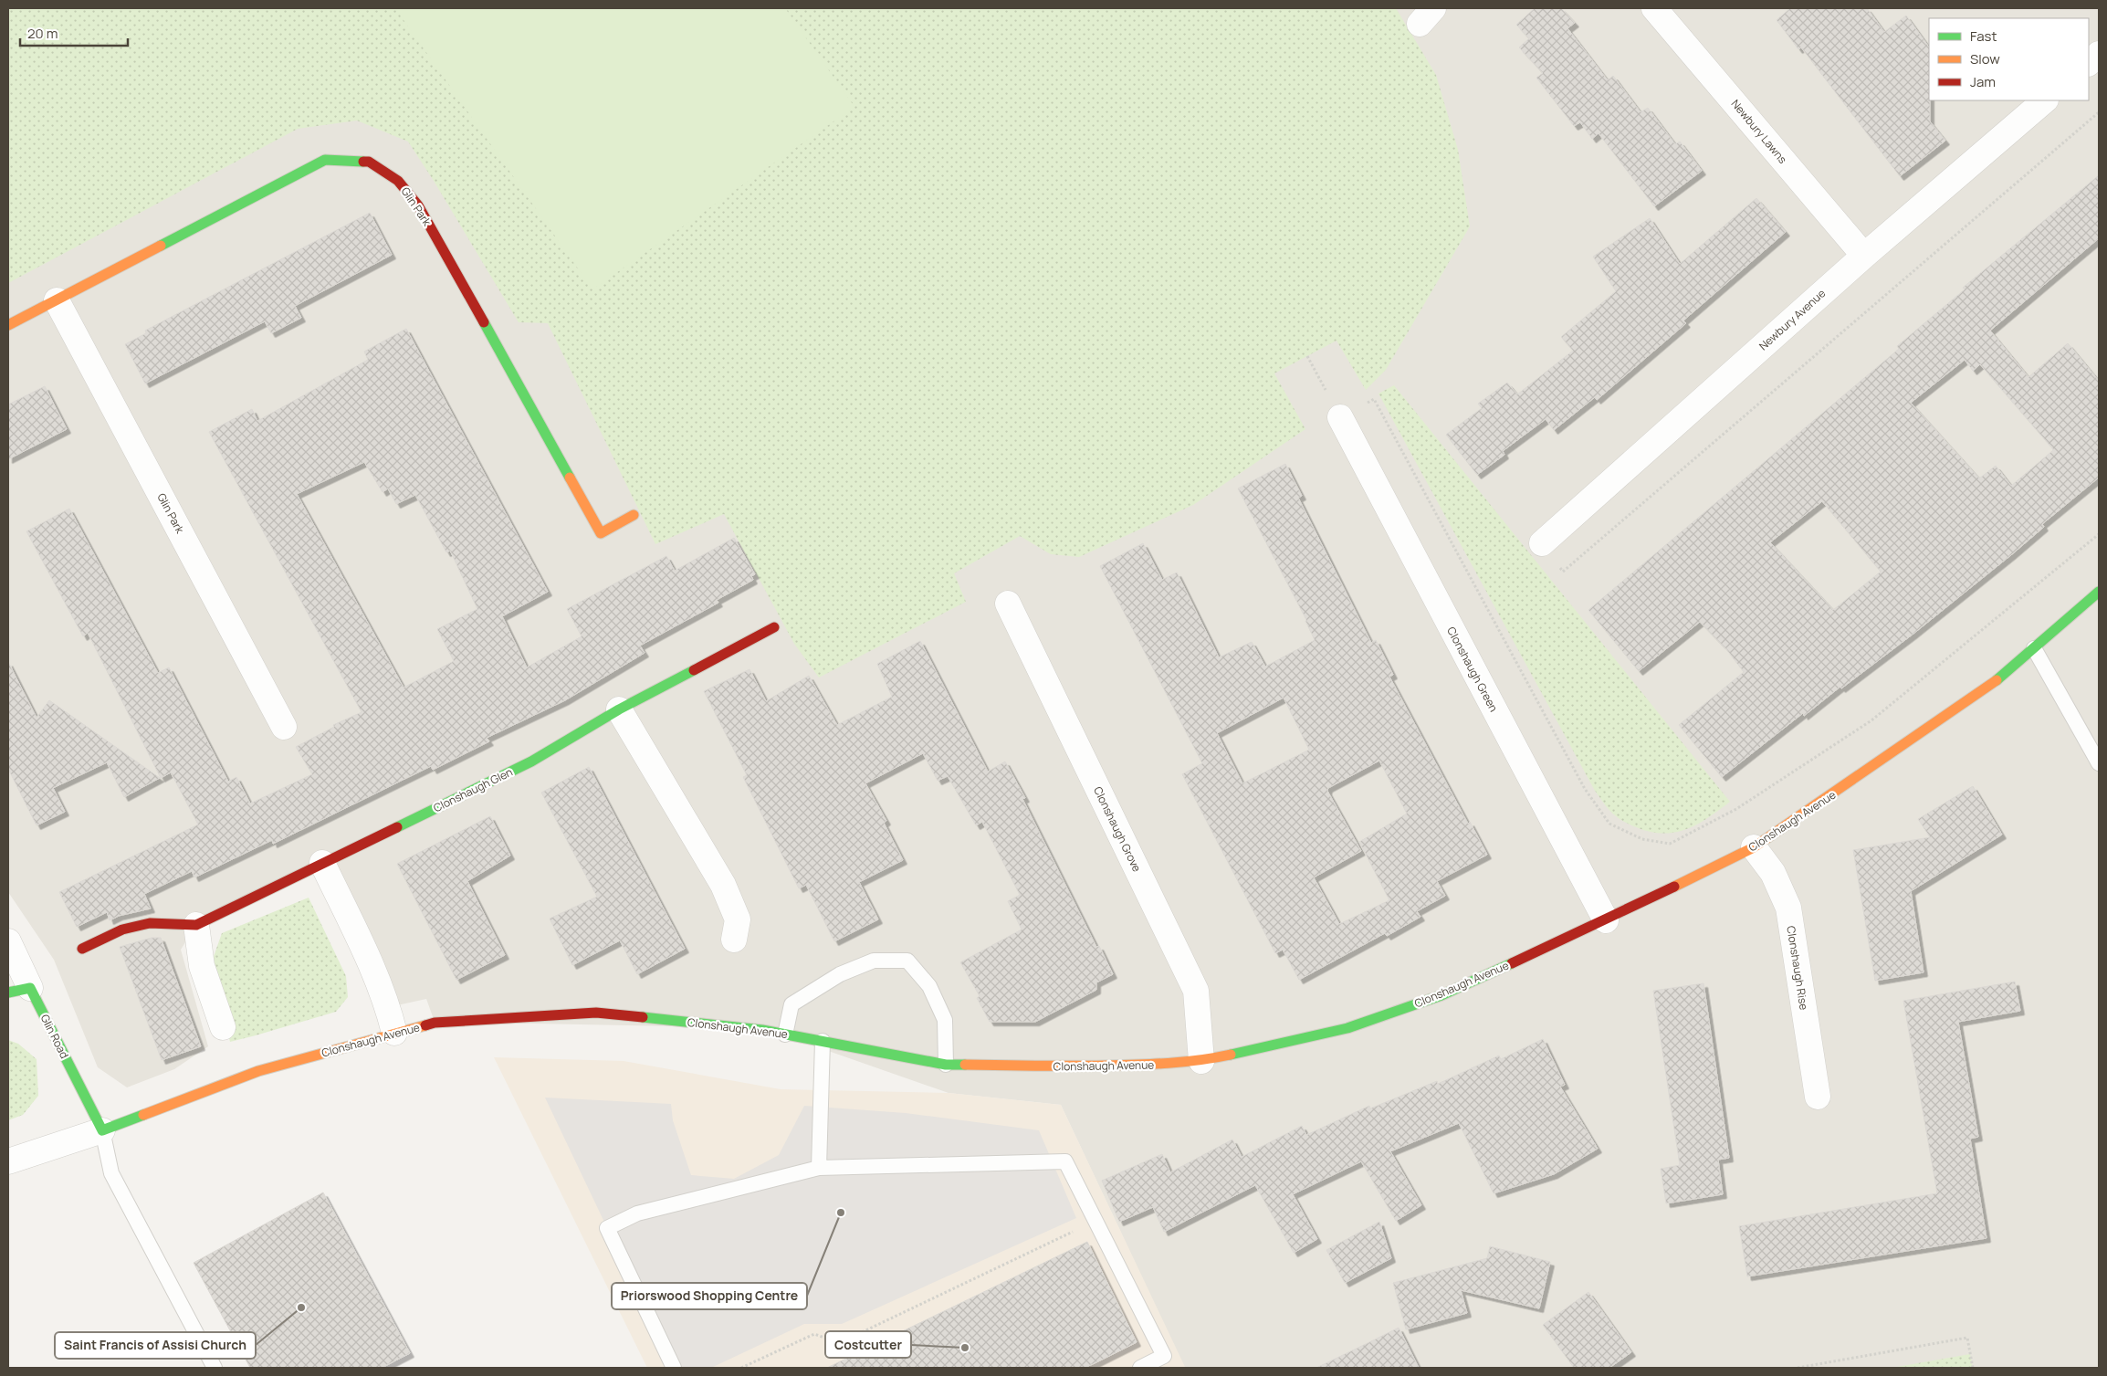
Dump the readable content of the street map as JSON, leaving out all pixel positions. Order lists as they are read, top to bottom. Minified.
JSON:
{"streets":{"street":["Newbury Lawns","Glin Park","Newbury Avenue","Clonshaugh Green","Clonshaugh Glen","Clonshaugh Avenue","Clonshaugh Grove","Clonshaugh Rise","Glin Road"]},"crossings":[["Newbury Lawns","Newbury Avenue"],["Clonshaugh Green","Clonshaugh Avenue"],["Clonshaugh Avenue","Clonshaugh Grove"],["Clonshaugh Avenue","Clonshaugh Rise"],["Clonshaugh Avenue","Glin Road"]],"places":["Priorswood Shopping Centre","Saint Francis of Assisi Church","Costcutter"],"legend":["Fast","Slow","Jam"],"scale_bar":"20 m"}
